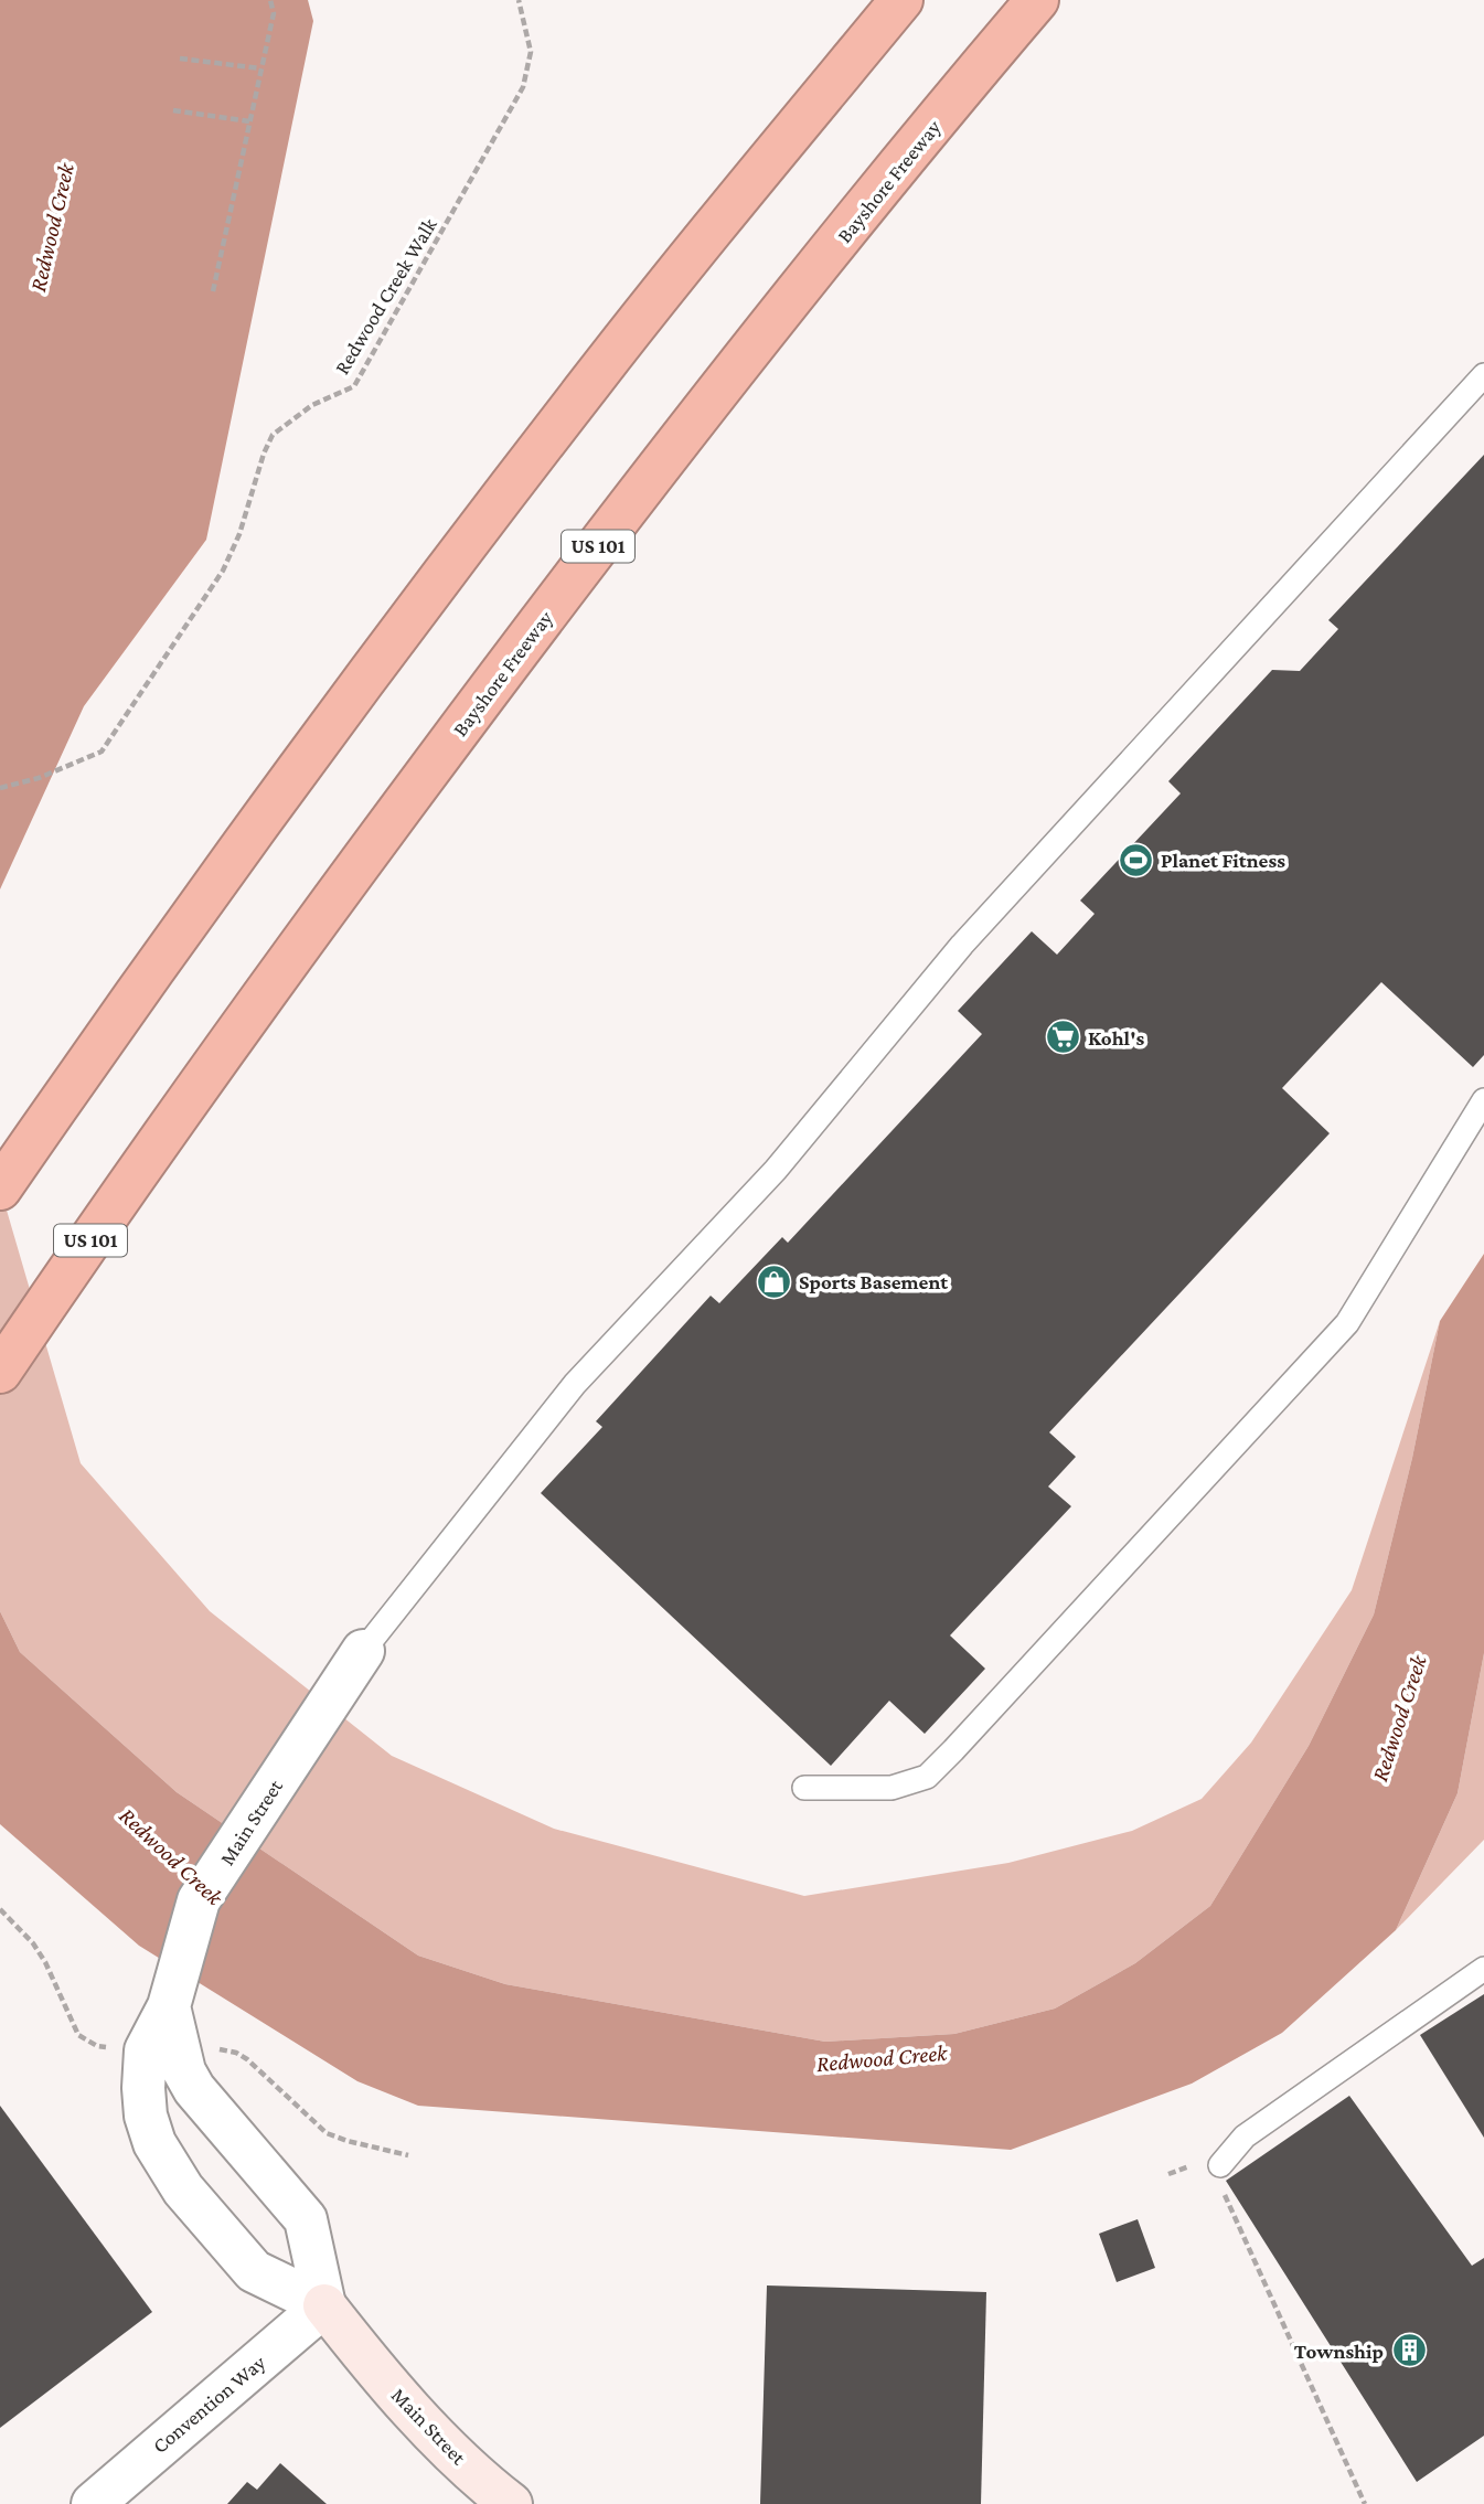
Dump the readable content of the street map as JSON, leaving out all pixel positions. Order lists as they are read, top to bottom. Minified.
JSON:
{"streets":{"highway":["Bayshore Freeway","US 101"],"street":["Main Street","Convention Way"],"path":["Redwood Creek Walk"]},"crossings":[["Main Street","Convention Way"]],"water":["Redwood Creek"],"places":{"sports":["Planet Fitness"],"supermarket":["Kohl's"],"shop":["Sports Basement"],"building":["Township"]}}
